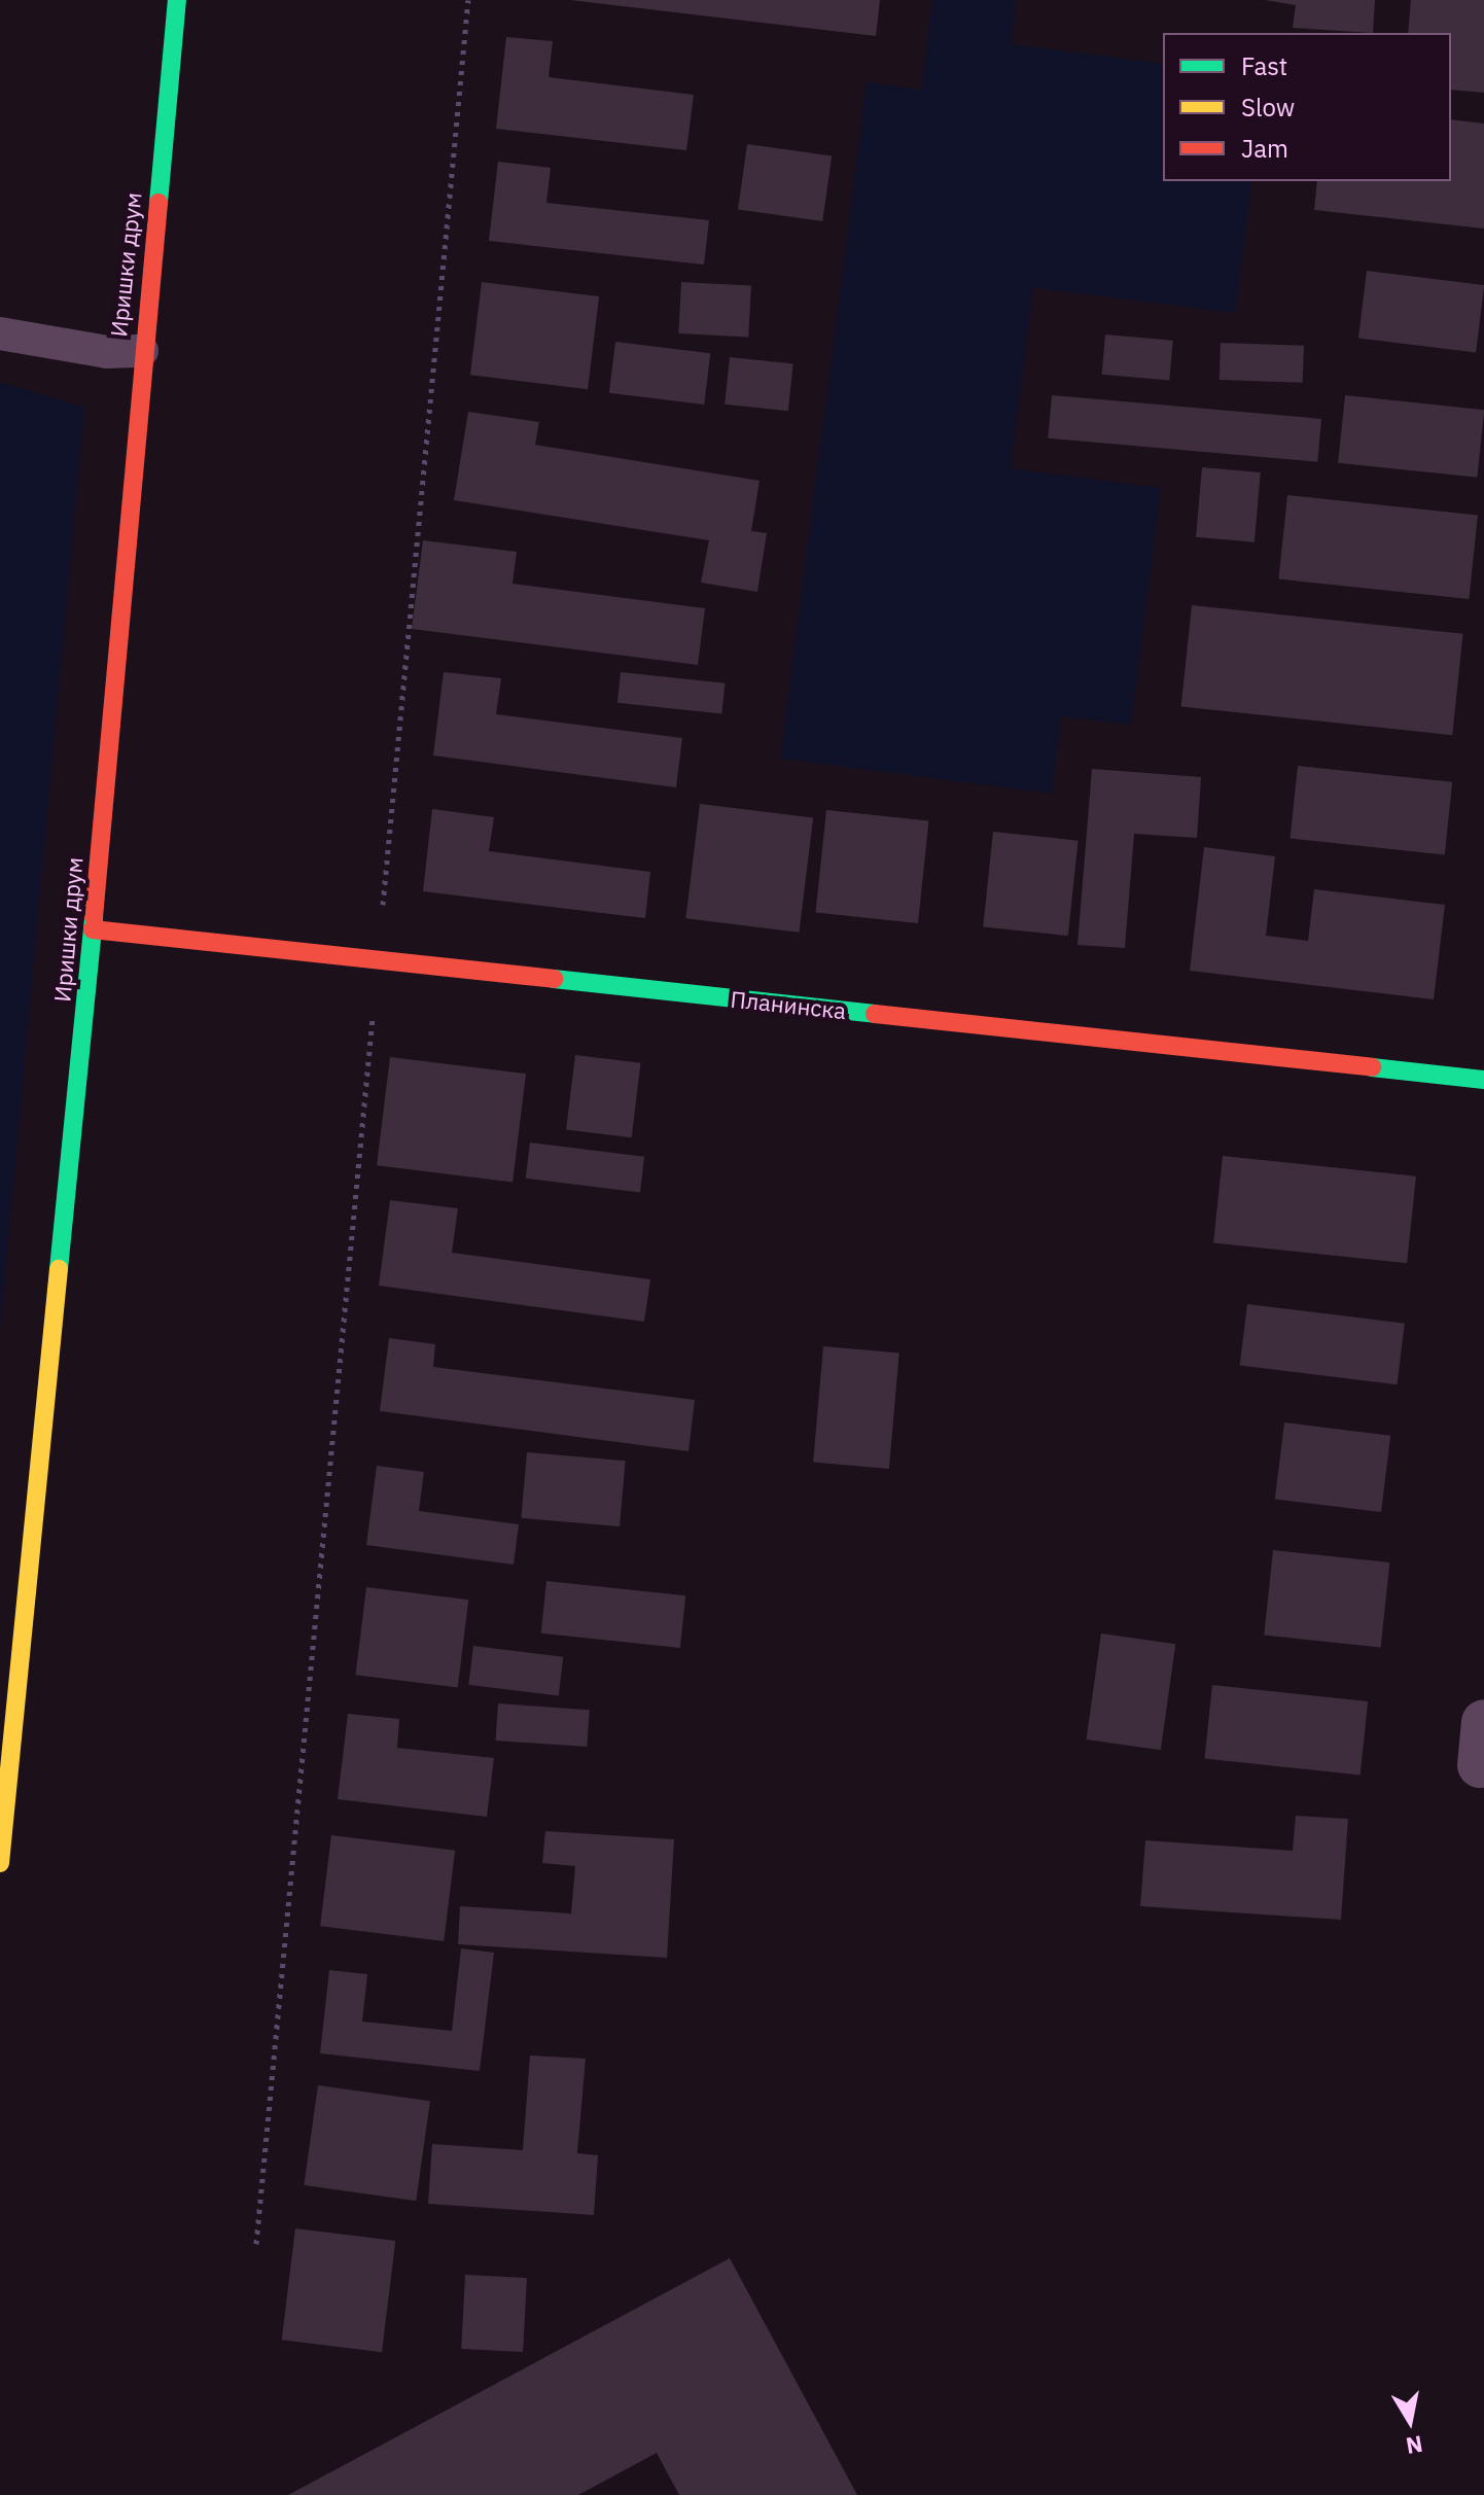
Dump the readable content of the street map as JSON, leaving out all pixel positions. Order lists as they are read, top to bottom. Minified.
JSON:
{"streets":{"street":["Иришки друм","Планинска"]},"crossings":[["Иришки друм","Планинска"]],"legend":["Fast","Slow","Jam"],"north":"bottom"}
